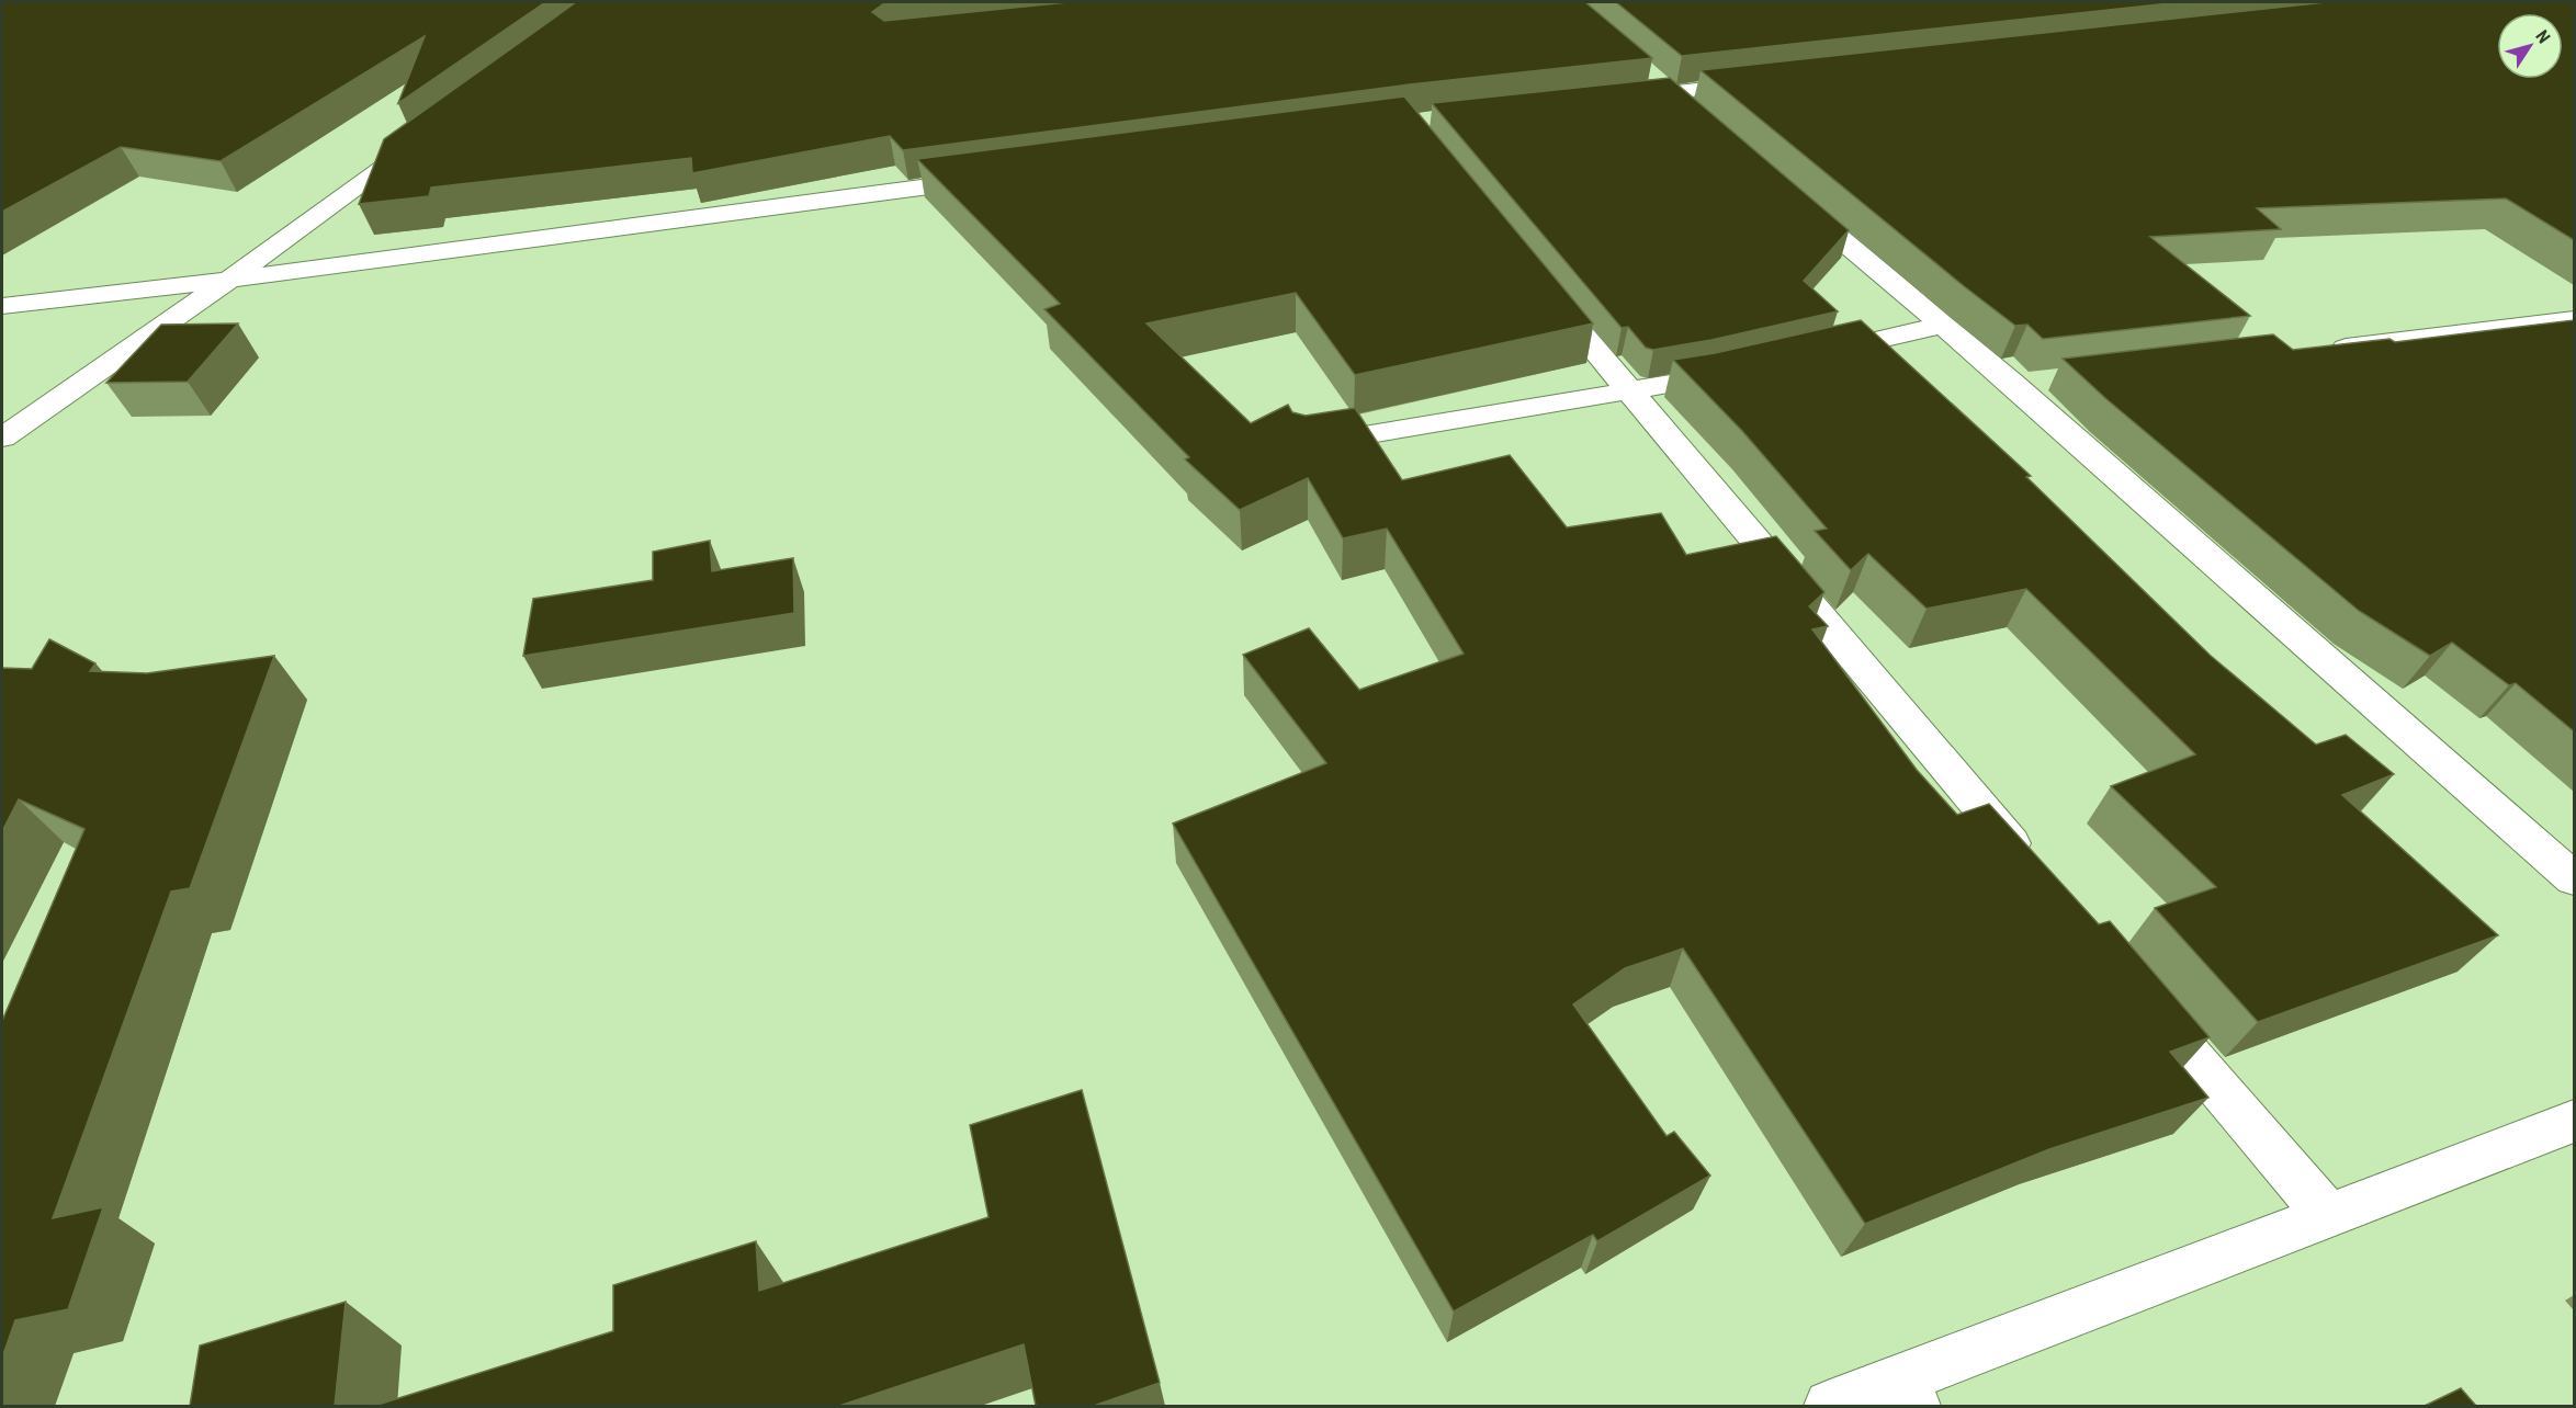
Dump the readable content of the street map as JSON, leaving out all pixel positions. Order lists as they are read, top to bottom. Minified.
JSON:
{"north":"top right"}
